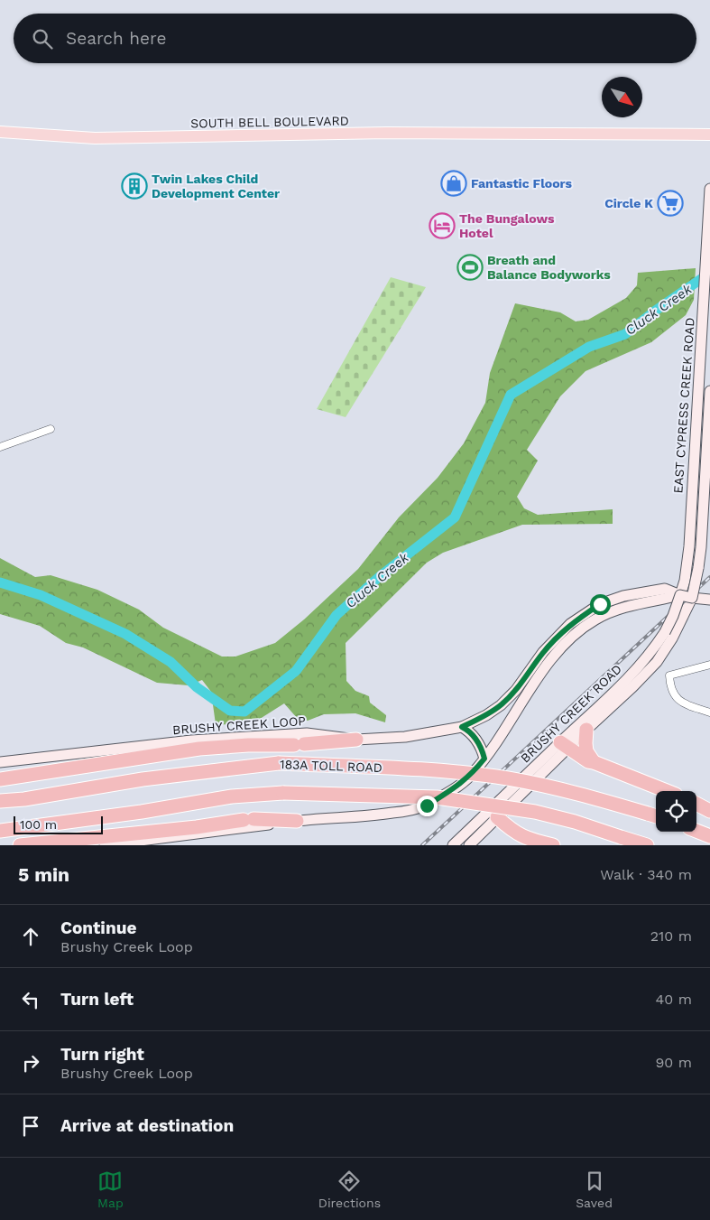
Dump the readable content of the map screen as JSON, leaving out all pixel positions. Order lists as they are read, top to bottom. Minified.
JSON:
{"streets":{"highway":["183A TOLL ROAD"],"main road":["SOUTH BELL BOULEVARD","EAST CYPRESS CREEK ROAD","BRUSHY CREEK ROAD","BRUSHY CREEK LOOP"]},"crossings":[["EAST CYPRESS CREEK ROAD","BRUSHY CREEK ROAD"],["EAST CYPRESS CREEK ROAD","BRUSHY CREEK LOOP"],["BRUSHY CREEK ROAD","BRUSHY CREEK LOOP"]],"water":["Cluck Creek"],"places":{"shop":["Fantastic Floors"],"building":["Twin Lakes Child Development Center"],"supermarket":["Circle K"],"hotel":["The Bungalows Hotel"],"sports":["Breath and Balance Bodyworks"]},"scale_bar":"100 m","north":"bottom right","page":{"search":"Search here","scale":"100 m","heading":["5 min","Walk · 340 m"],"list":[["Continue","Brushy Creek Loop","210 m"],["Turn left","40 m"],["Turn right","Brushy Creek Loop","90 m"],"Arrive at destination"],"nav":["Map","Directions","Saved"]}}
